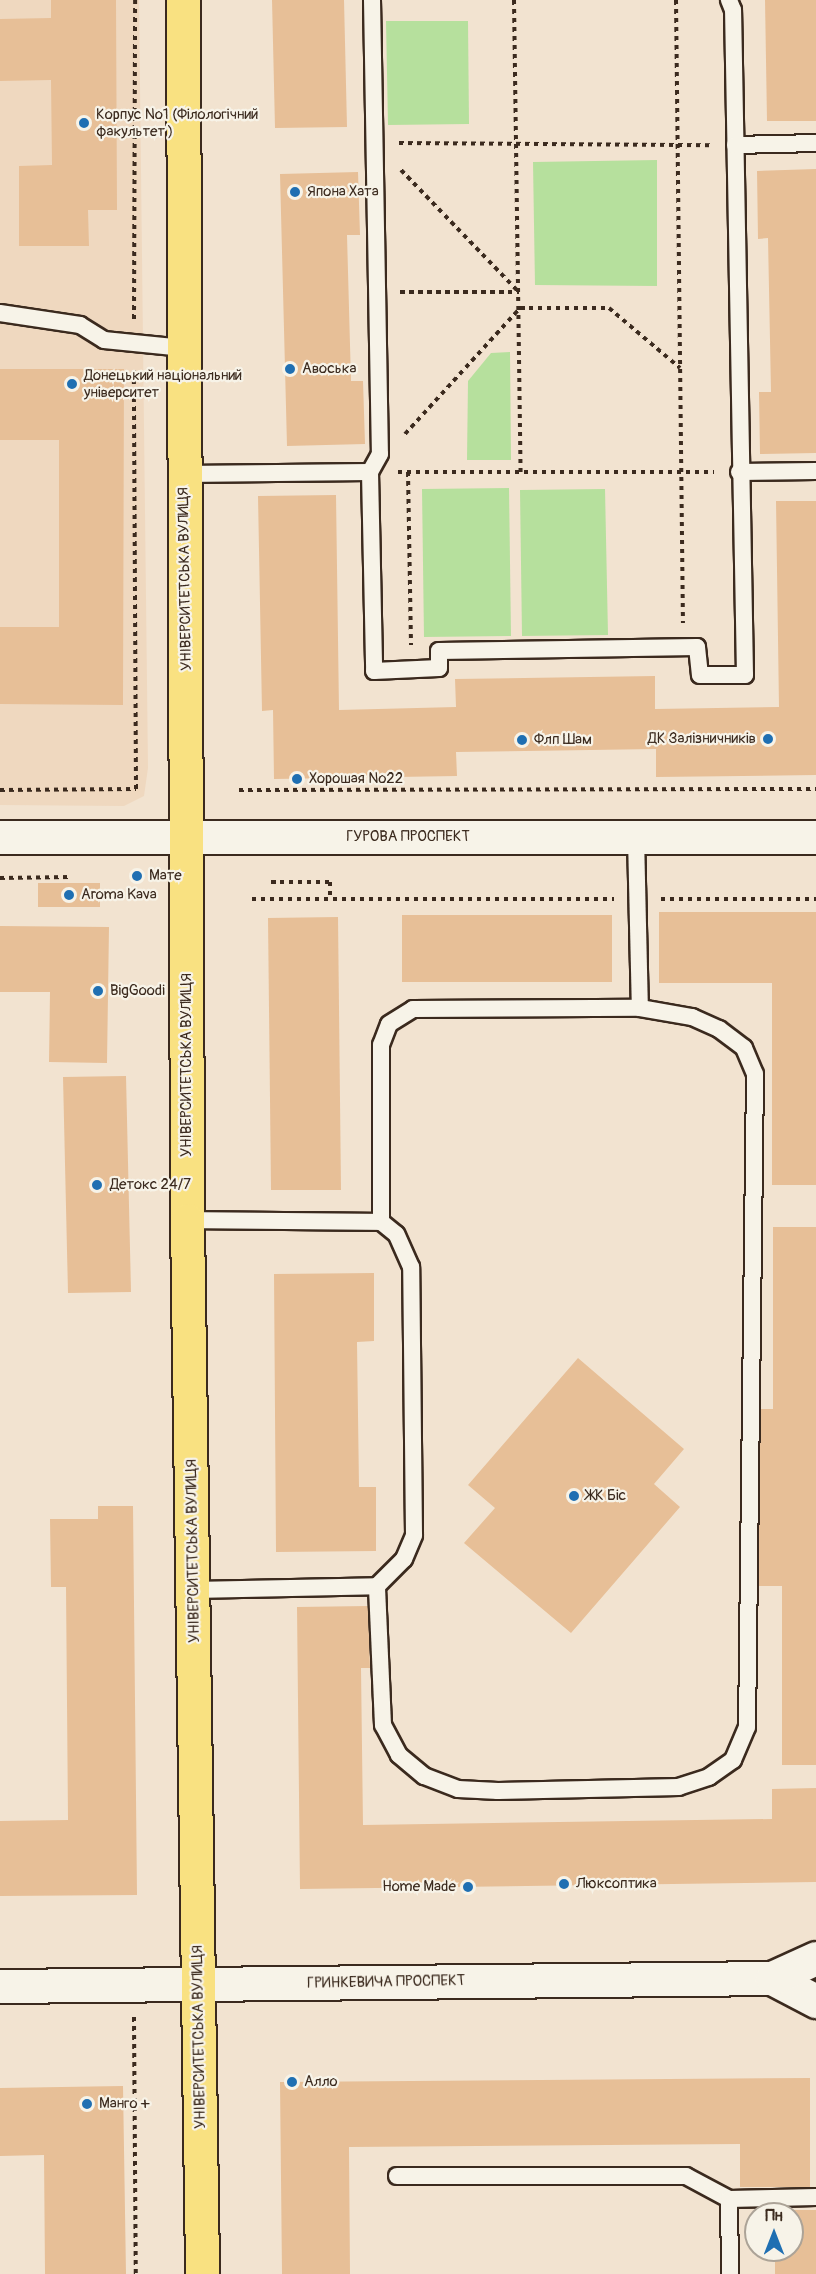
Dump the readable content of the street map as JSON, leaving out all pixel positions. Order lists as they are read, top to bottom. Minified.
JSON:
{"streets":{"main road":["УНІВЕРСИТЕТСЬКА ВУЛИЦЯ"],"street":["ГУРОВА ПРОСПЕКТ","ГРИНКЕВИЧА ПРОСПЕКТ"]},"crossings":[["УНІВЕРСИТЕТСЬКА ВУЛИЦЯ","ГУРОВА ПРОСПЕКТ"],["УНІВЕРСИТЕТСЬКА ВУЛИЦЯ","ГРИНКЕВИЧА ПРОСПЕКТ"]],"places":["Корпус №1 (Філологічний факультет )","Япона Хата","Авоська","Донецький національний університет","ДК Залізничників","Флп Шам","Хорошая №22","Мате","Aroma Kava","BigGoodi","Детокс 24/7","ЖК Біс","Люксоптика","Home Made","Алло","Манго +"],"north":"top"}
